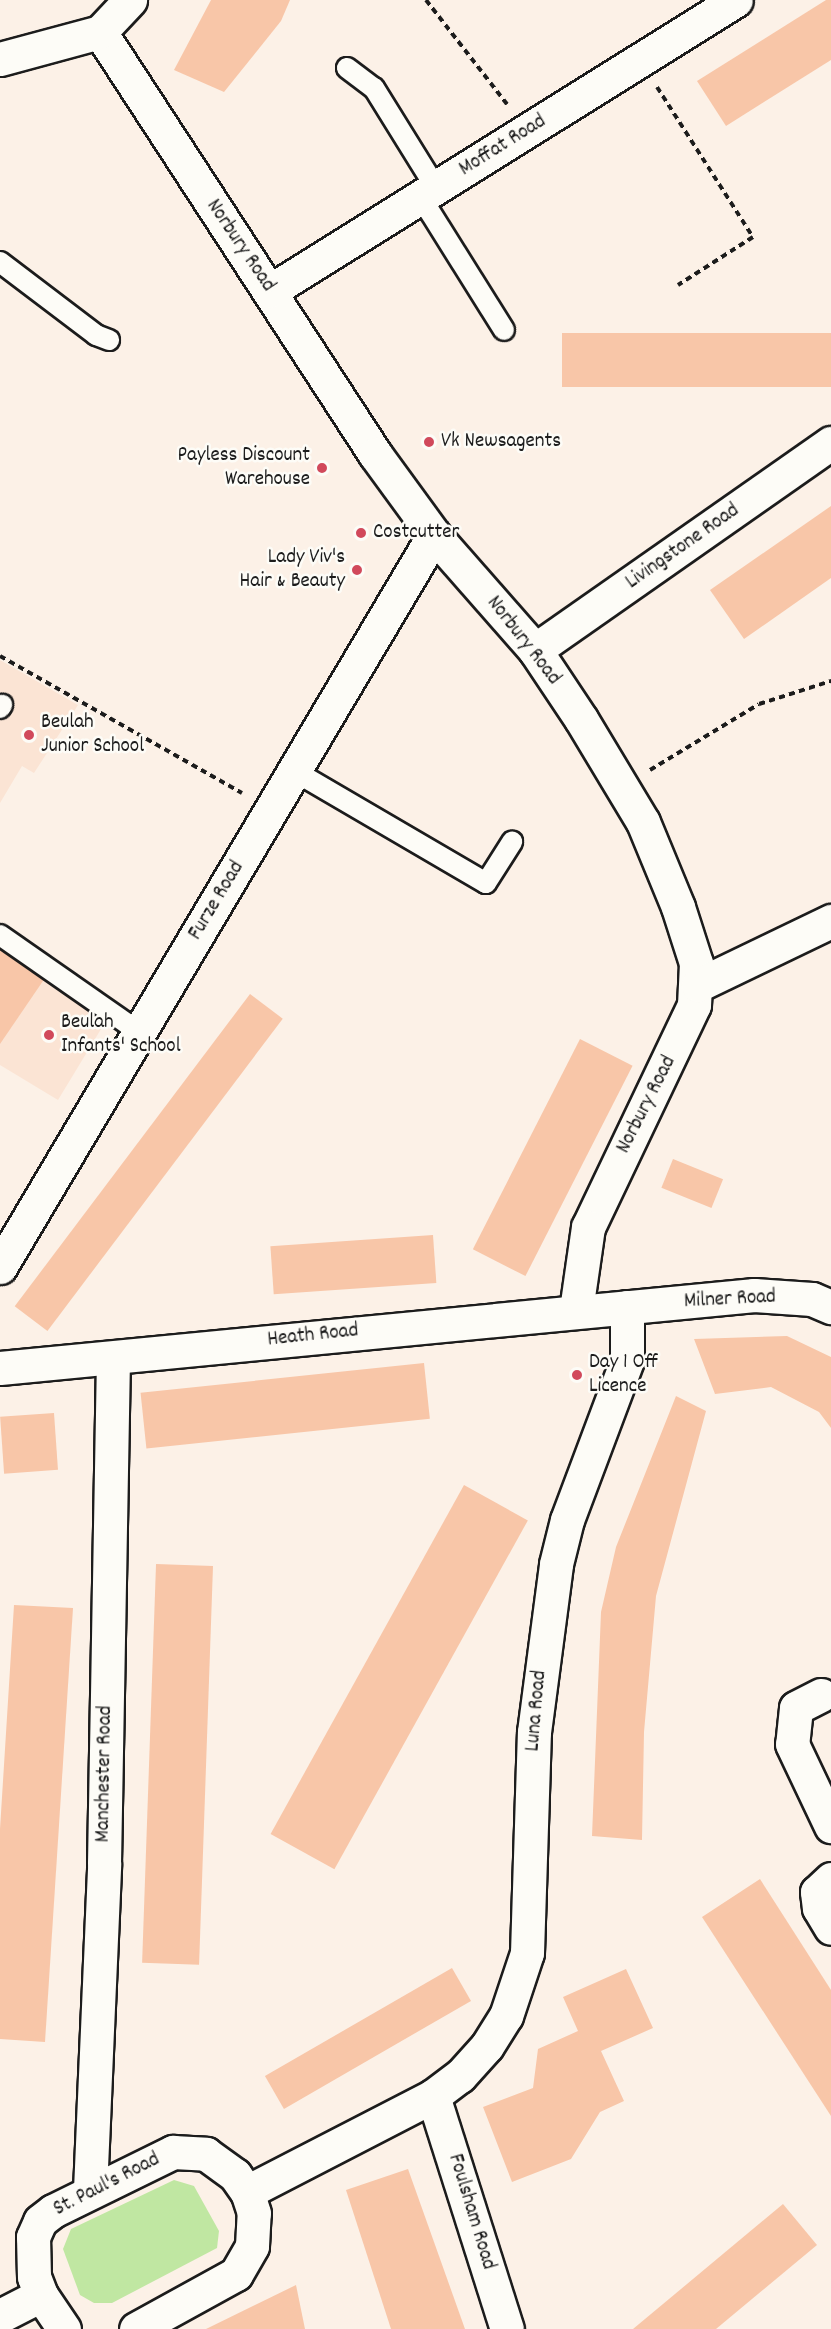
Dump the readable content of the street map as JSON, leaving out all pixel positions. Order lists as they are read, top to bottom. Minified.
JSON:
{"streets":{"street":["Moffat Road","Norbury Road","Livingstone Road","Furze Road","Milner Road","Heath Road","Luna Road","Manchester Road","St. Paul's Road","Foulsham Road"]},"crossings":[["Moffat Road","Norbury Road"],["Norbury Road","Livingstone Road"],["Norbury Road","Furze Road"],["Norbury Road","Heath Road"],["Milner Road","Heath Road"],["Milner Road","Luna Road"],["Heath Road","Luna Road"],["Heath Road","Manchester Road"],["Luna Road","Foulsham Road"],["Manchester Road","St. Paul's Road"]],"places":["Vk Newsagents","Payless Discount Warehouse","Costcutter","Lady Viv's Hair & Beauty","Beulah Junior School","Beulah Infants' School","Day 1 Off Licence"]}
